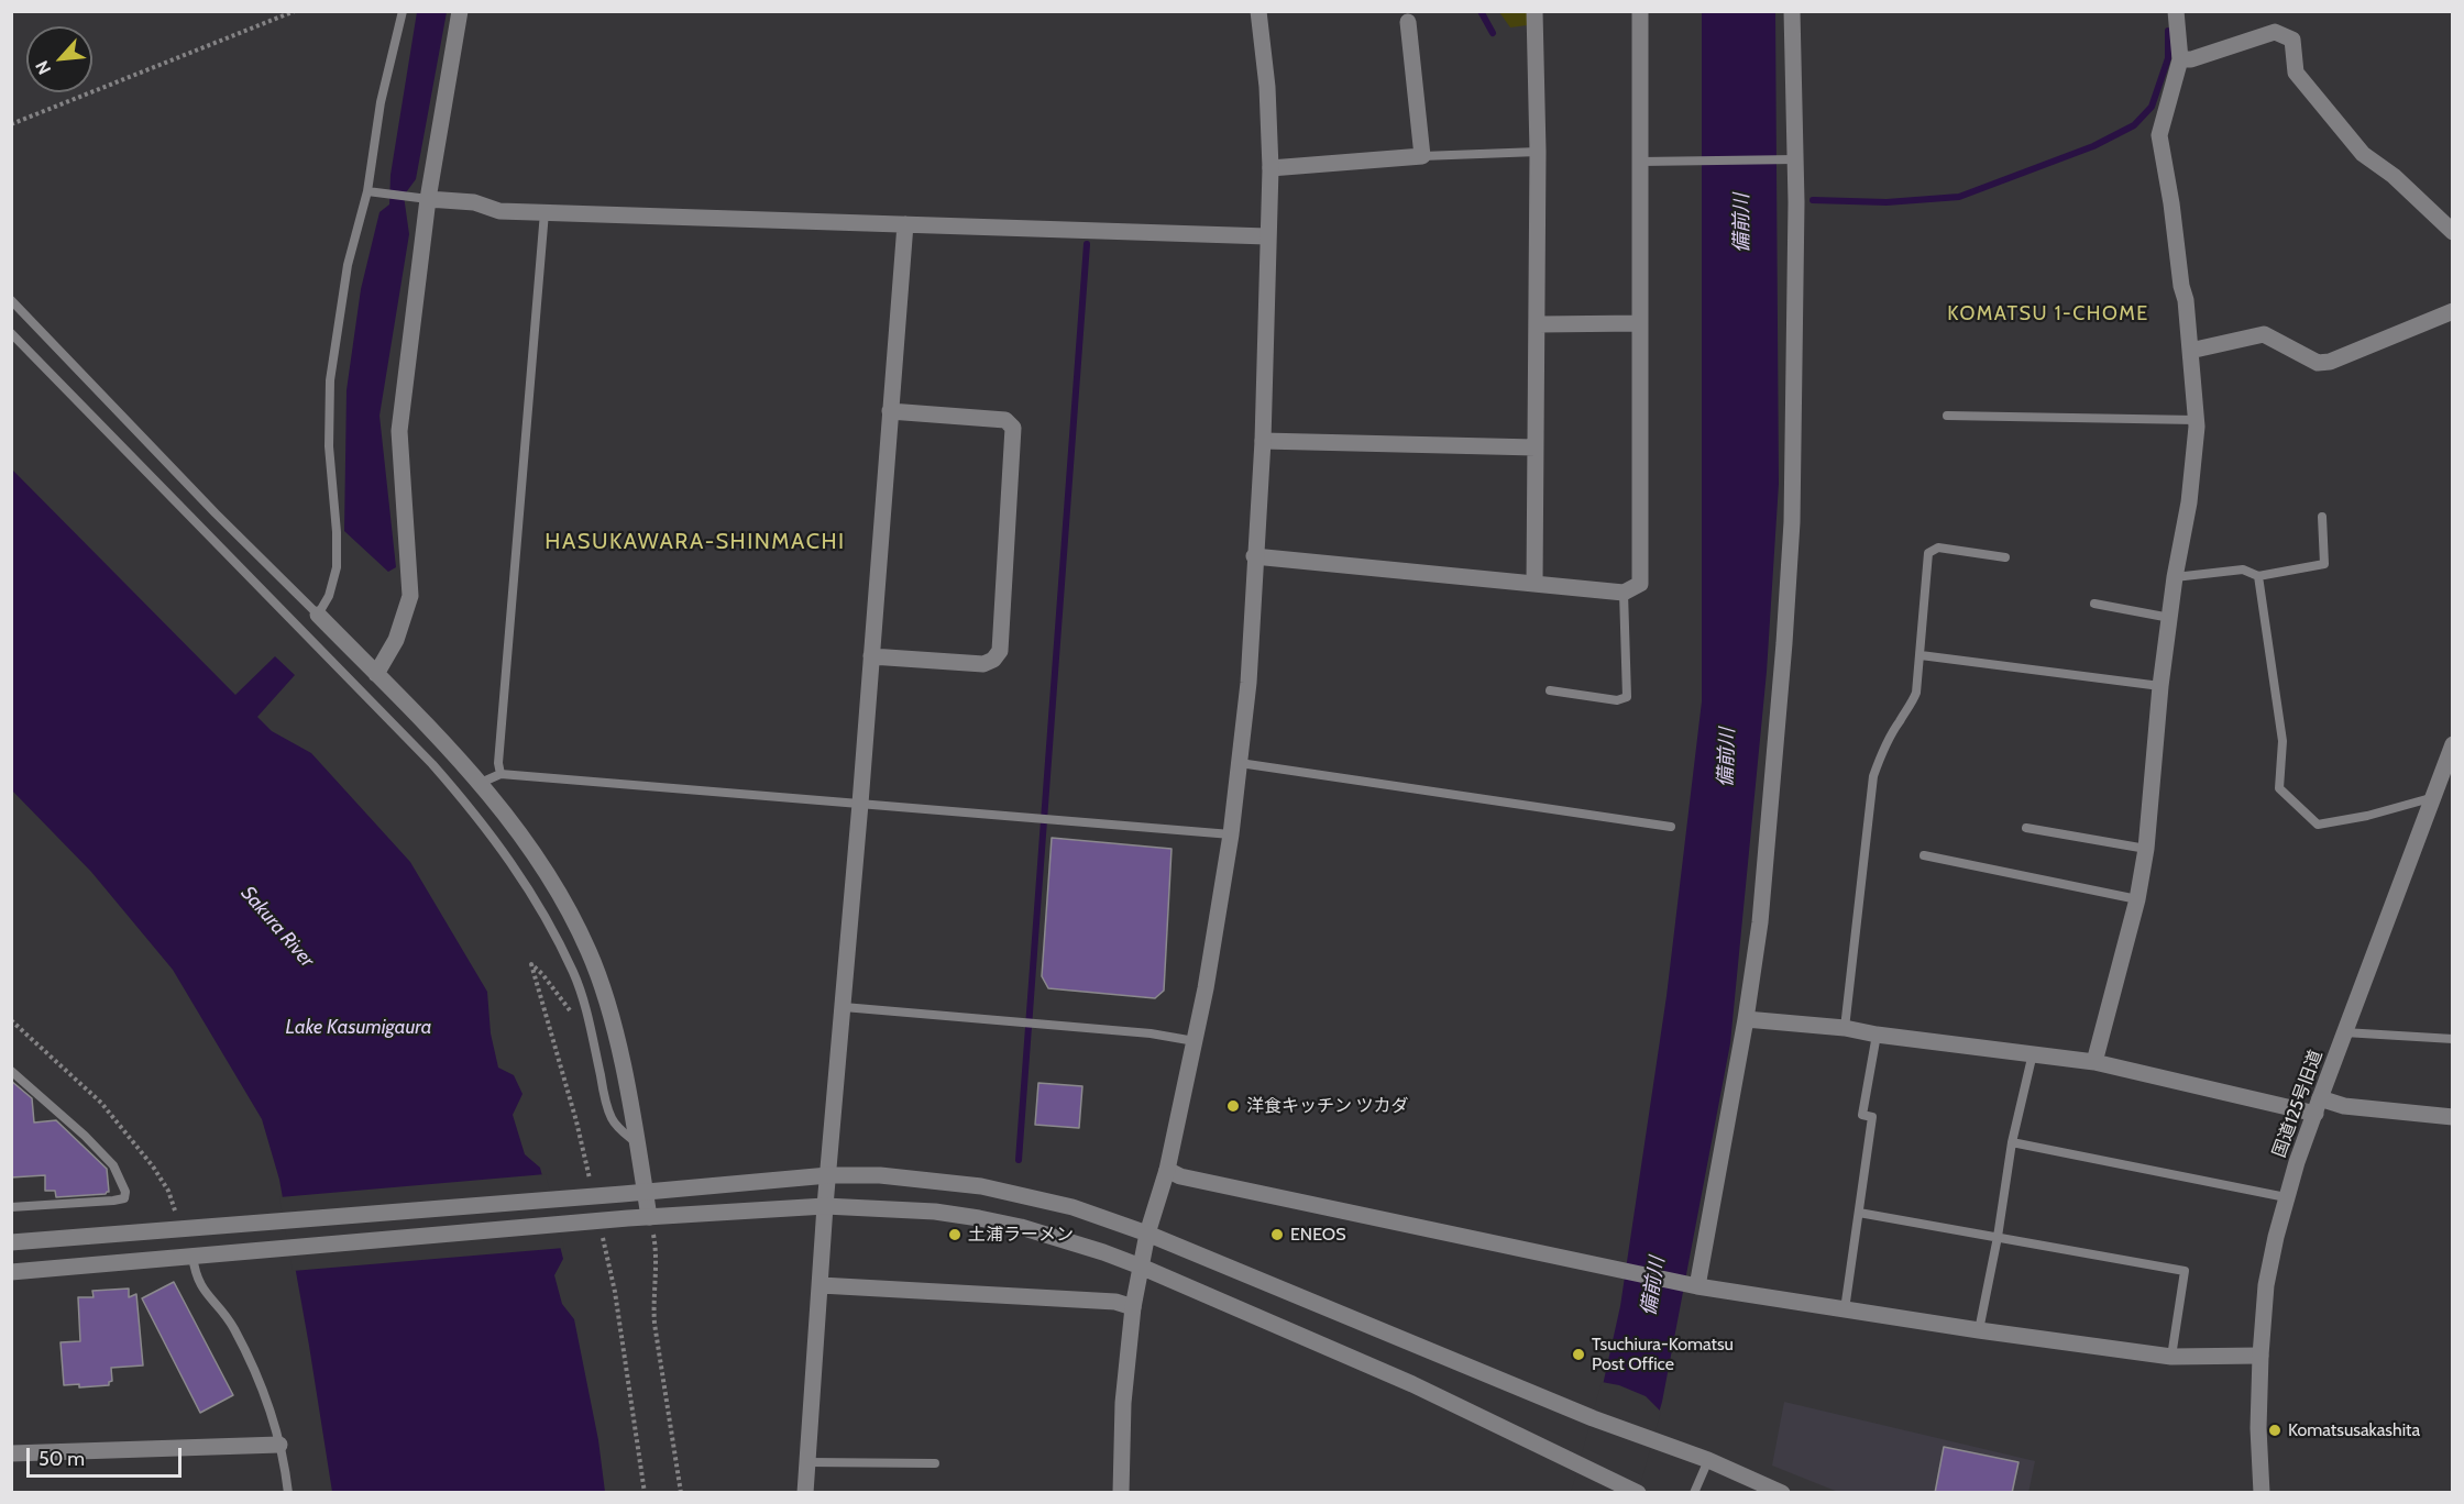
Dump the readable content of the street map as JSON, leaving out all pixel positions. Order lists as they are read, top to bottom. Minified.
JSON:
{"streets":{"street":["国道125号旧道"]},"districts":["KOMATSU 1-CHOME","HASUKAWARA-SHINMACHI"],"water":["備前川","Sakura River","Lake Kasumigaura"],"places":["洋食キッチン ツカダ","土浦ラーメン","ENEOS","Tsuchiura-Komatsu Post Office","Komatsusakashita"],"scale_bar":"50 m","north":"bottom left"}
